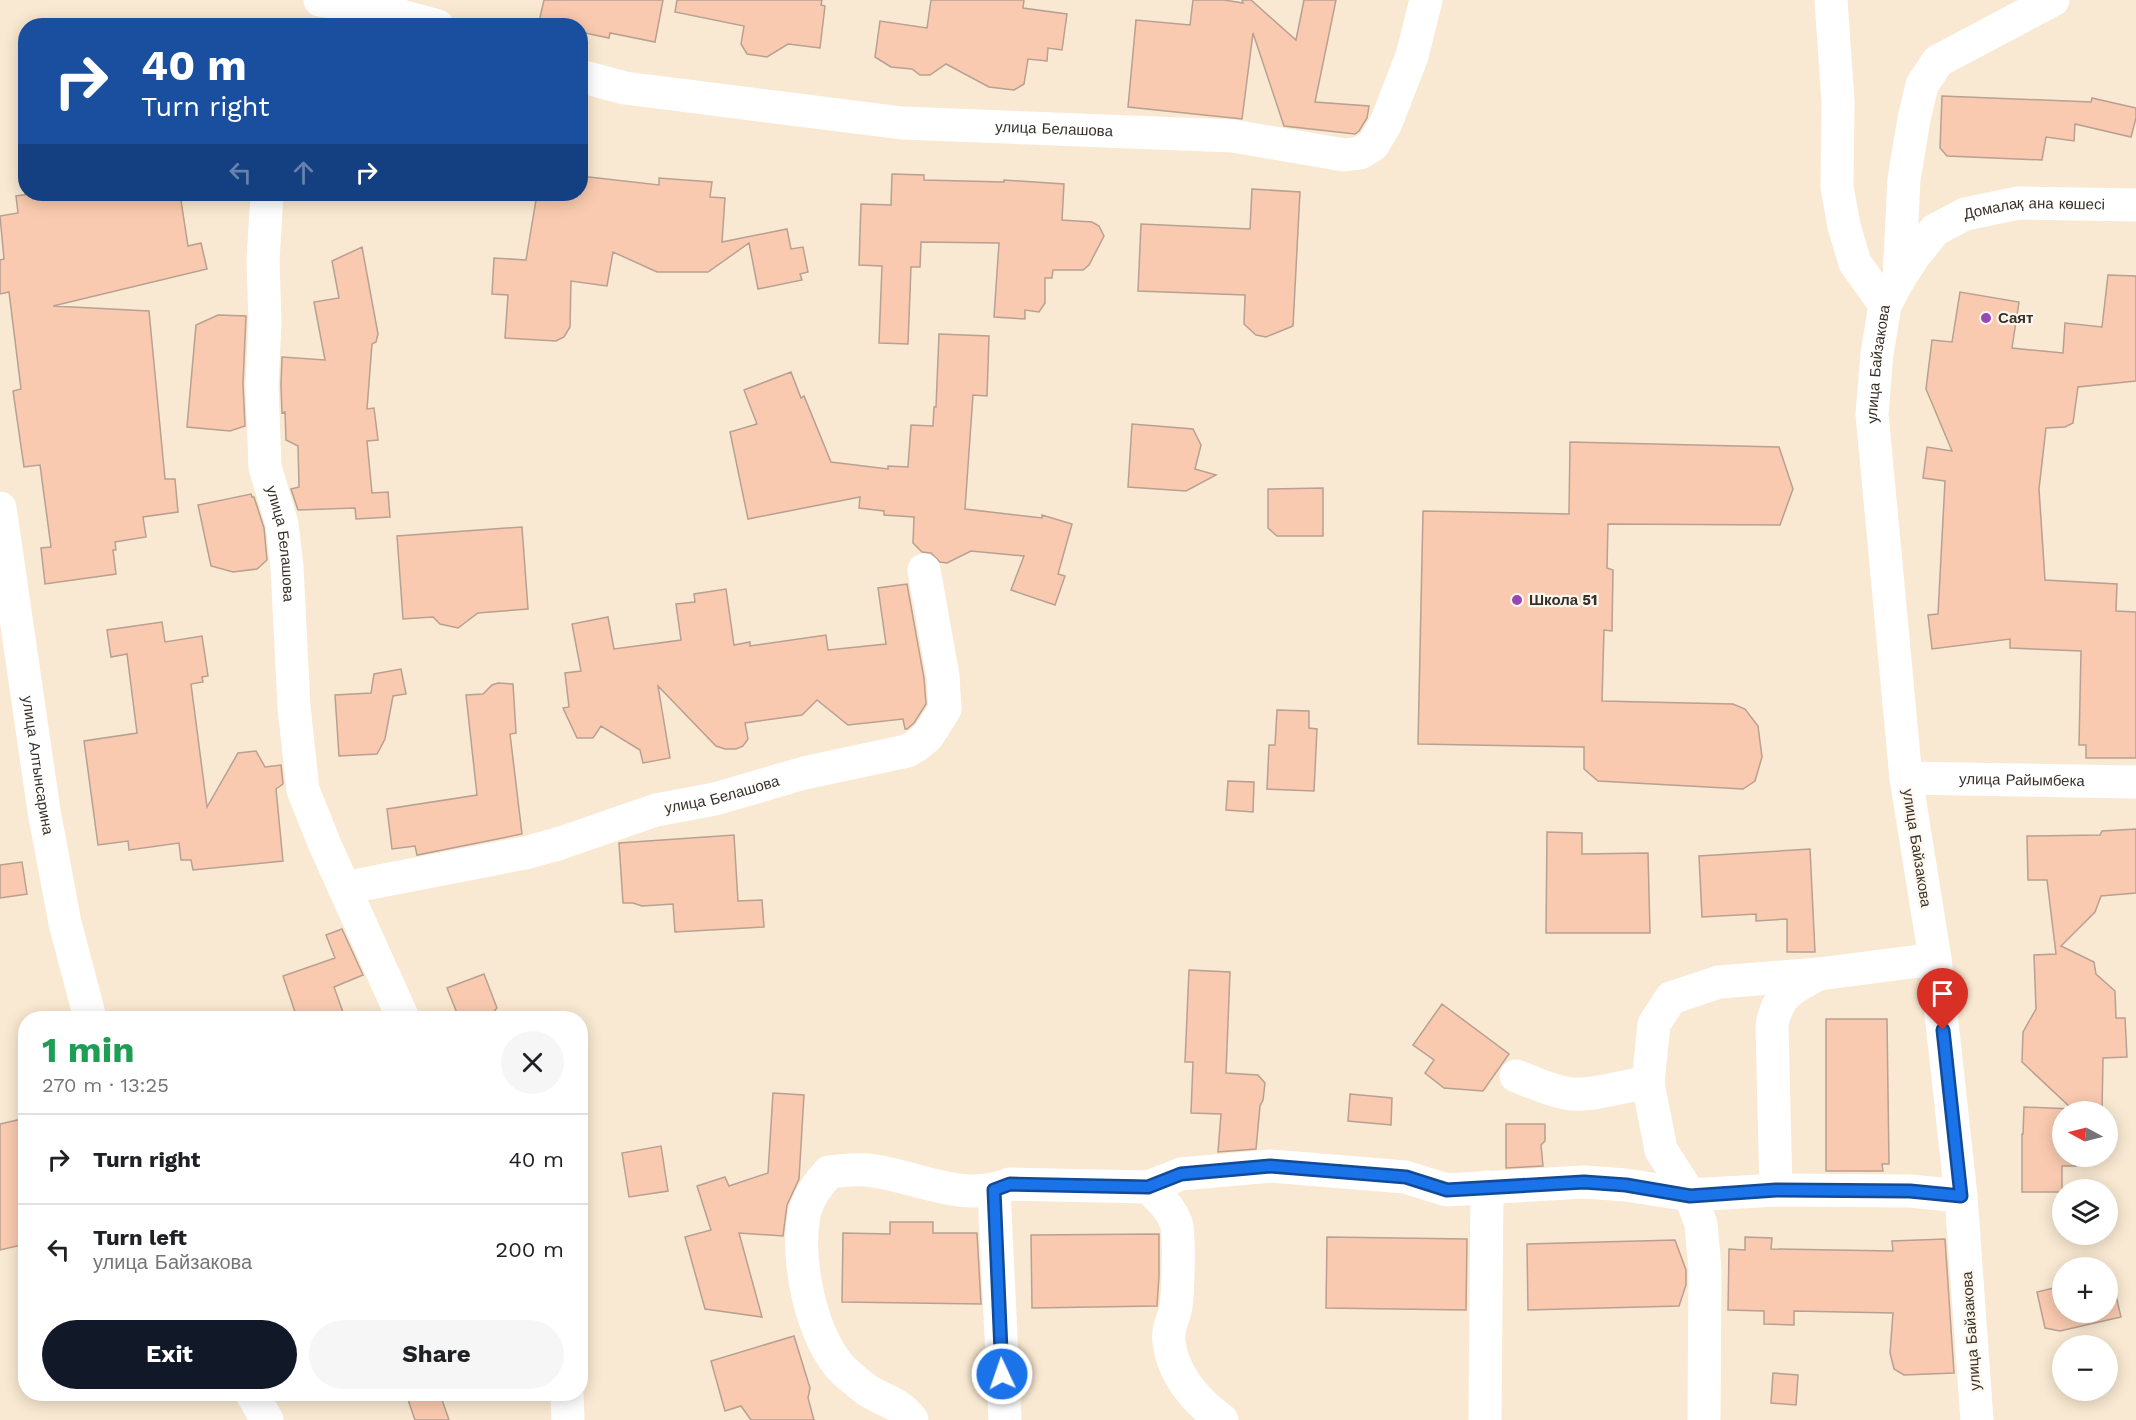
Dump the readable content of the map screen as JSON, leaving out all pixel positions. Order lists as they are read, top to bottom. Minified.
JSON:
{"streets":{"street":["улица Белашова","Домалақ ана көшесі","улица Байзакова","улица Алтынсарина","улица Райымбека"]},"crossings":[["Домалақ ана көшесі","улица Байзакова"],["улица Байзакова","улица Райымбека"]],"places":["Саят","Школа 51"],"north":"left","page":{"turn":["40 m","Turn right"],"heading":["1 min","270 m · 13:25"],"map_buttons":["+","−"],"list":[{"name":"Turn right","value":"40 m"},{"name":"Turn left","note":"улица Байзакова","value":"200 m"}],"buttons":["Exit","Share"]}}
